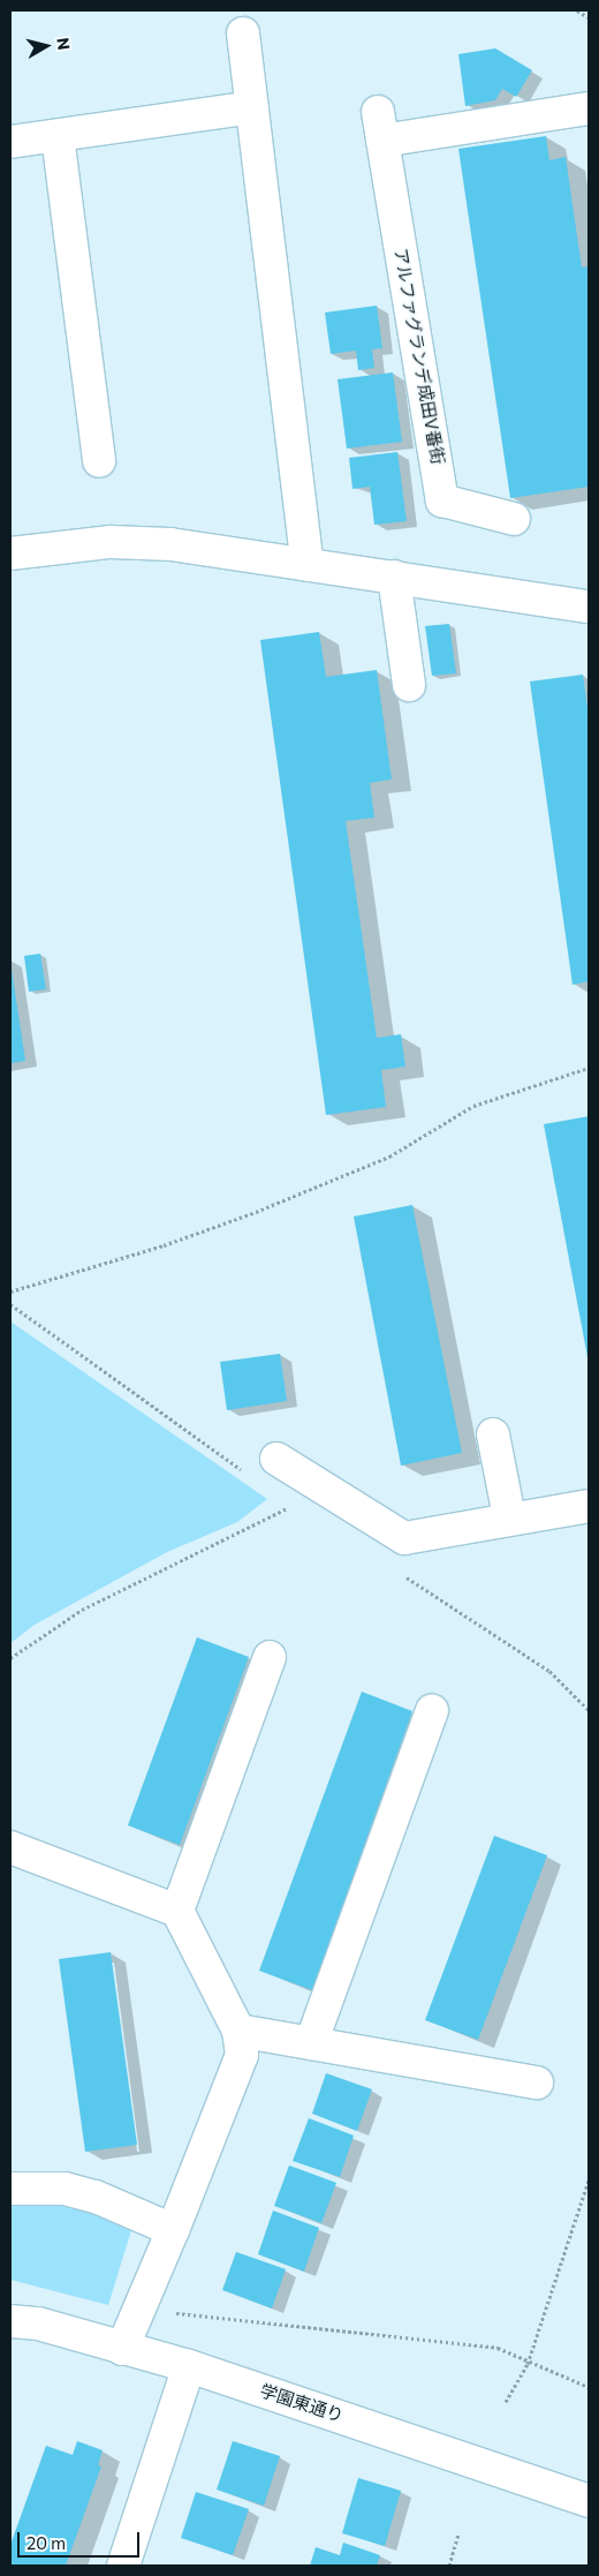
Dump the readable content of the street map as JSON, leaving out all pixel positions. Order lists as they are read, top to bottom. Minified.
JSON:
{"streets":{"street":["アルファグランデ成田V番街","学園東通り"]},"scale_bar":"20 m","north":"right"}
